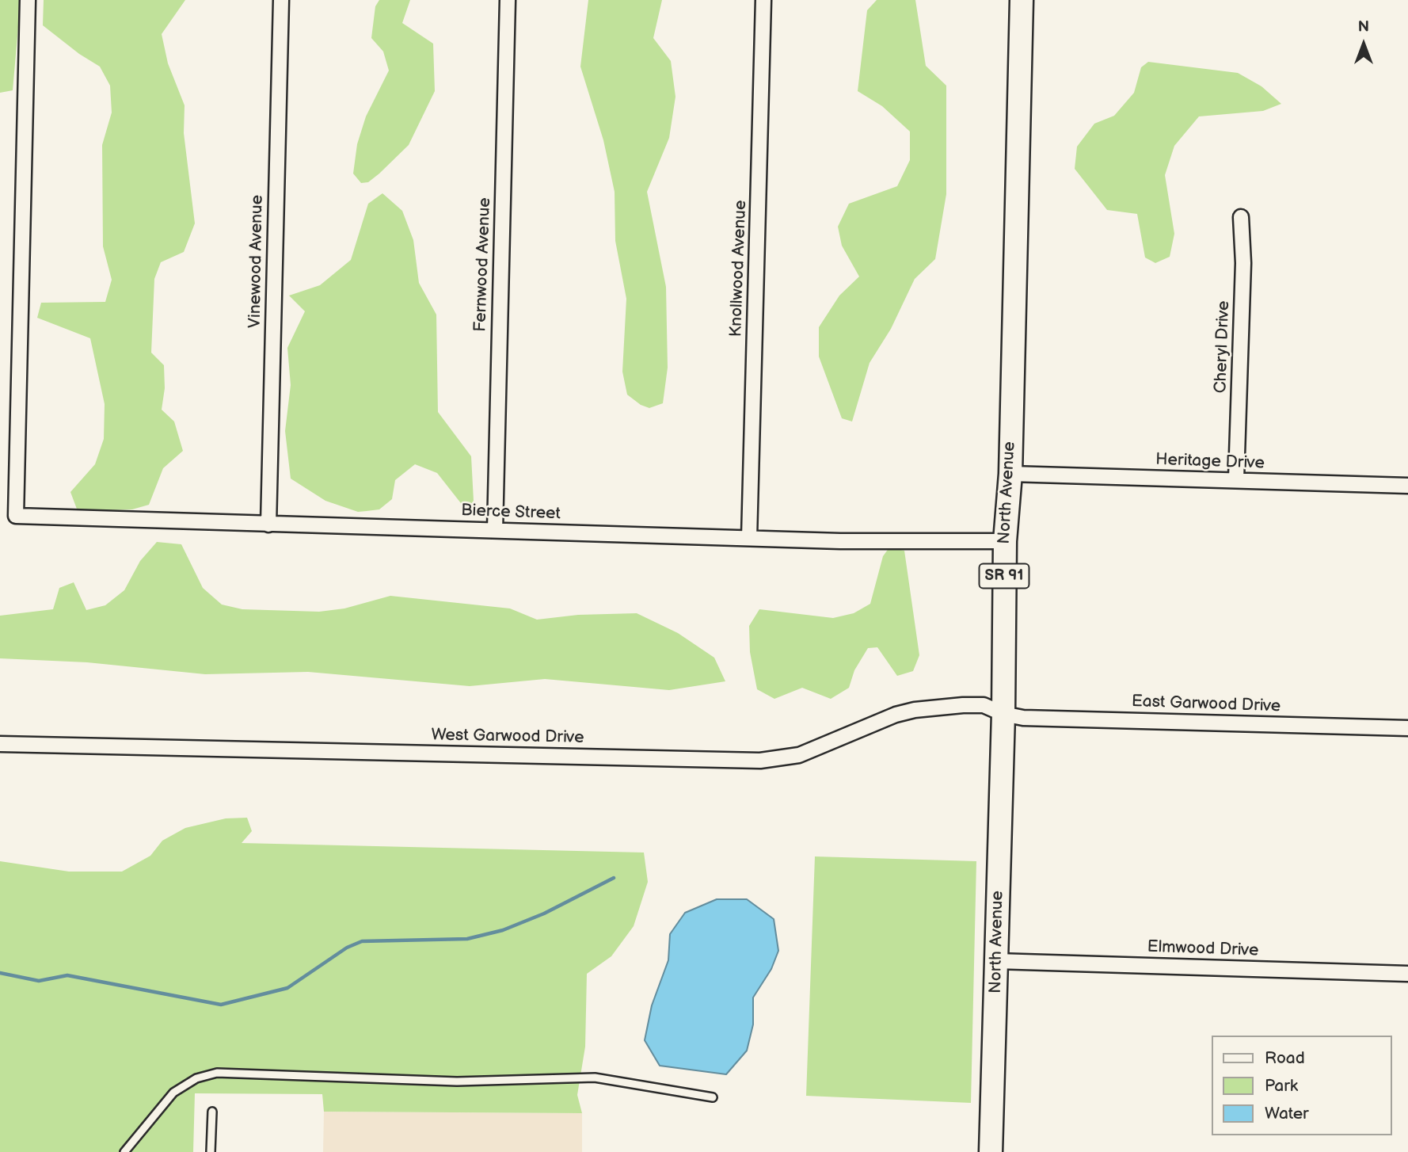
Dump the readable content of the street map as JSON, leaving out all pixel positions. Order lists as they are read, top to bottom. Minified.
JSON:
{"streets":{"main road":["North Avenue","SR 91"],"street":["Vinewood Avenue","Fernwood Avenue","Knollwood Avenue","Cheryl Drive","Heritage Drive","Bierce Street","East Garwood Drive","West Garwood Drive","Elmwood Drive"]},"crossings":[["Vinewood Avenue","Bierce Street"],["Fernwood Avenue","Bierce Street"],["Knollwood Avenue","Bierce Street"],["Cheryl Drive","Heritage Drive"],["Heritage Drive","North Avenue"],["North Avenue","Bierce Street"],["North Avenue","East Garwood Drive"],["North Avenue","West Garwood Drive"],["North Avenue","Elmwood Drive"],["East Garwood Drive","West Garwood Drive"]],"legend":["Road","Park","Water"],"north":"top"}
